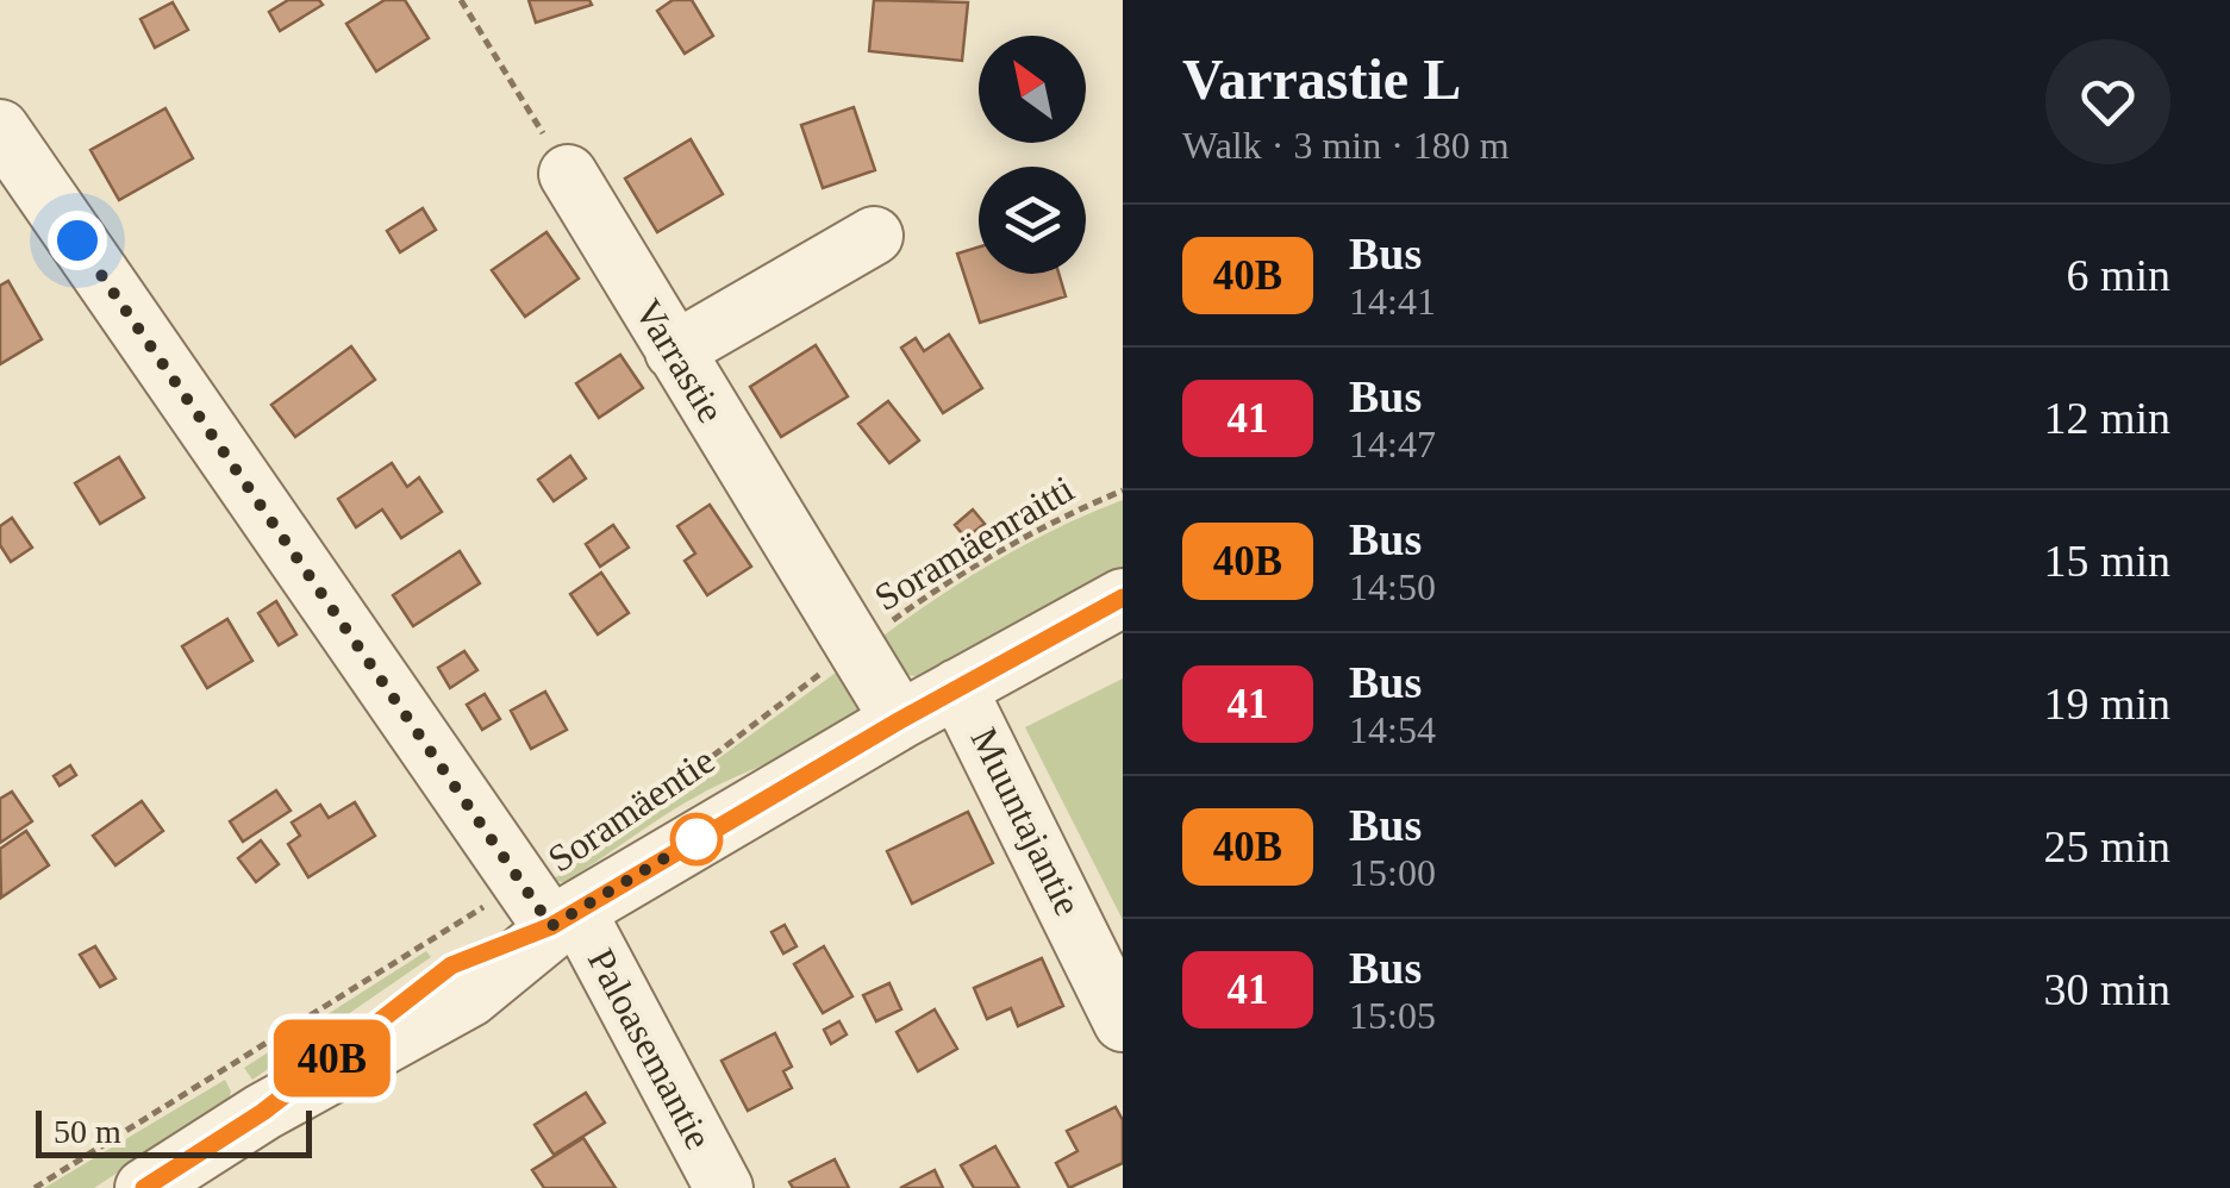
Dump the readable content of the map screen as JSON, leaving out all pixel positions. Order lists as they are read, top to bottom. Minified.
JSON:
{"streets":{"street":["Varrastie","Soramäentie","Muuntajantie","Paloasemantie"],"path":["Soramäenraitti"]},"crossings":[["Varrastie","Soramäenraitti"],["Varrastie","Soramäentie"],["Soramäenraitti","Soramäentie"],["Soramäentie","Muuntajantie"],["Soramäentie","Paloasemantie"]],"lines":["bus line 40B"],"scale_bar":"50 m","north":"top left","page":{"on_map":"40B","heading":["Varrastie L","Walk · 3 min · 180 m"],"list":[{"mark":"40B","name":"Bus","note":"14:41","value":"6 min"},{"mark":"41","name":"Bus","note":"14:47","value":"12 min"},{"mark":"40B","name":"Bus","note":"14:50","value":"15 min"},{"mark":"41","name":"Bus","note":"14:54","value":"19 min"},{"mark":"40B","name":"Bus","note":"15:00","value":"25 min"},{"mark":"41","name":"Bus","note":"15:05","value":"30 min"}],"scale":"50 m"}}
